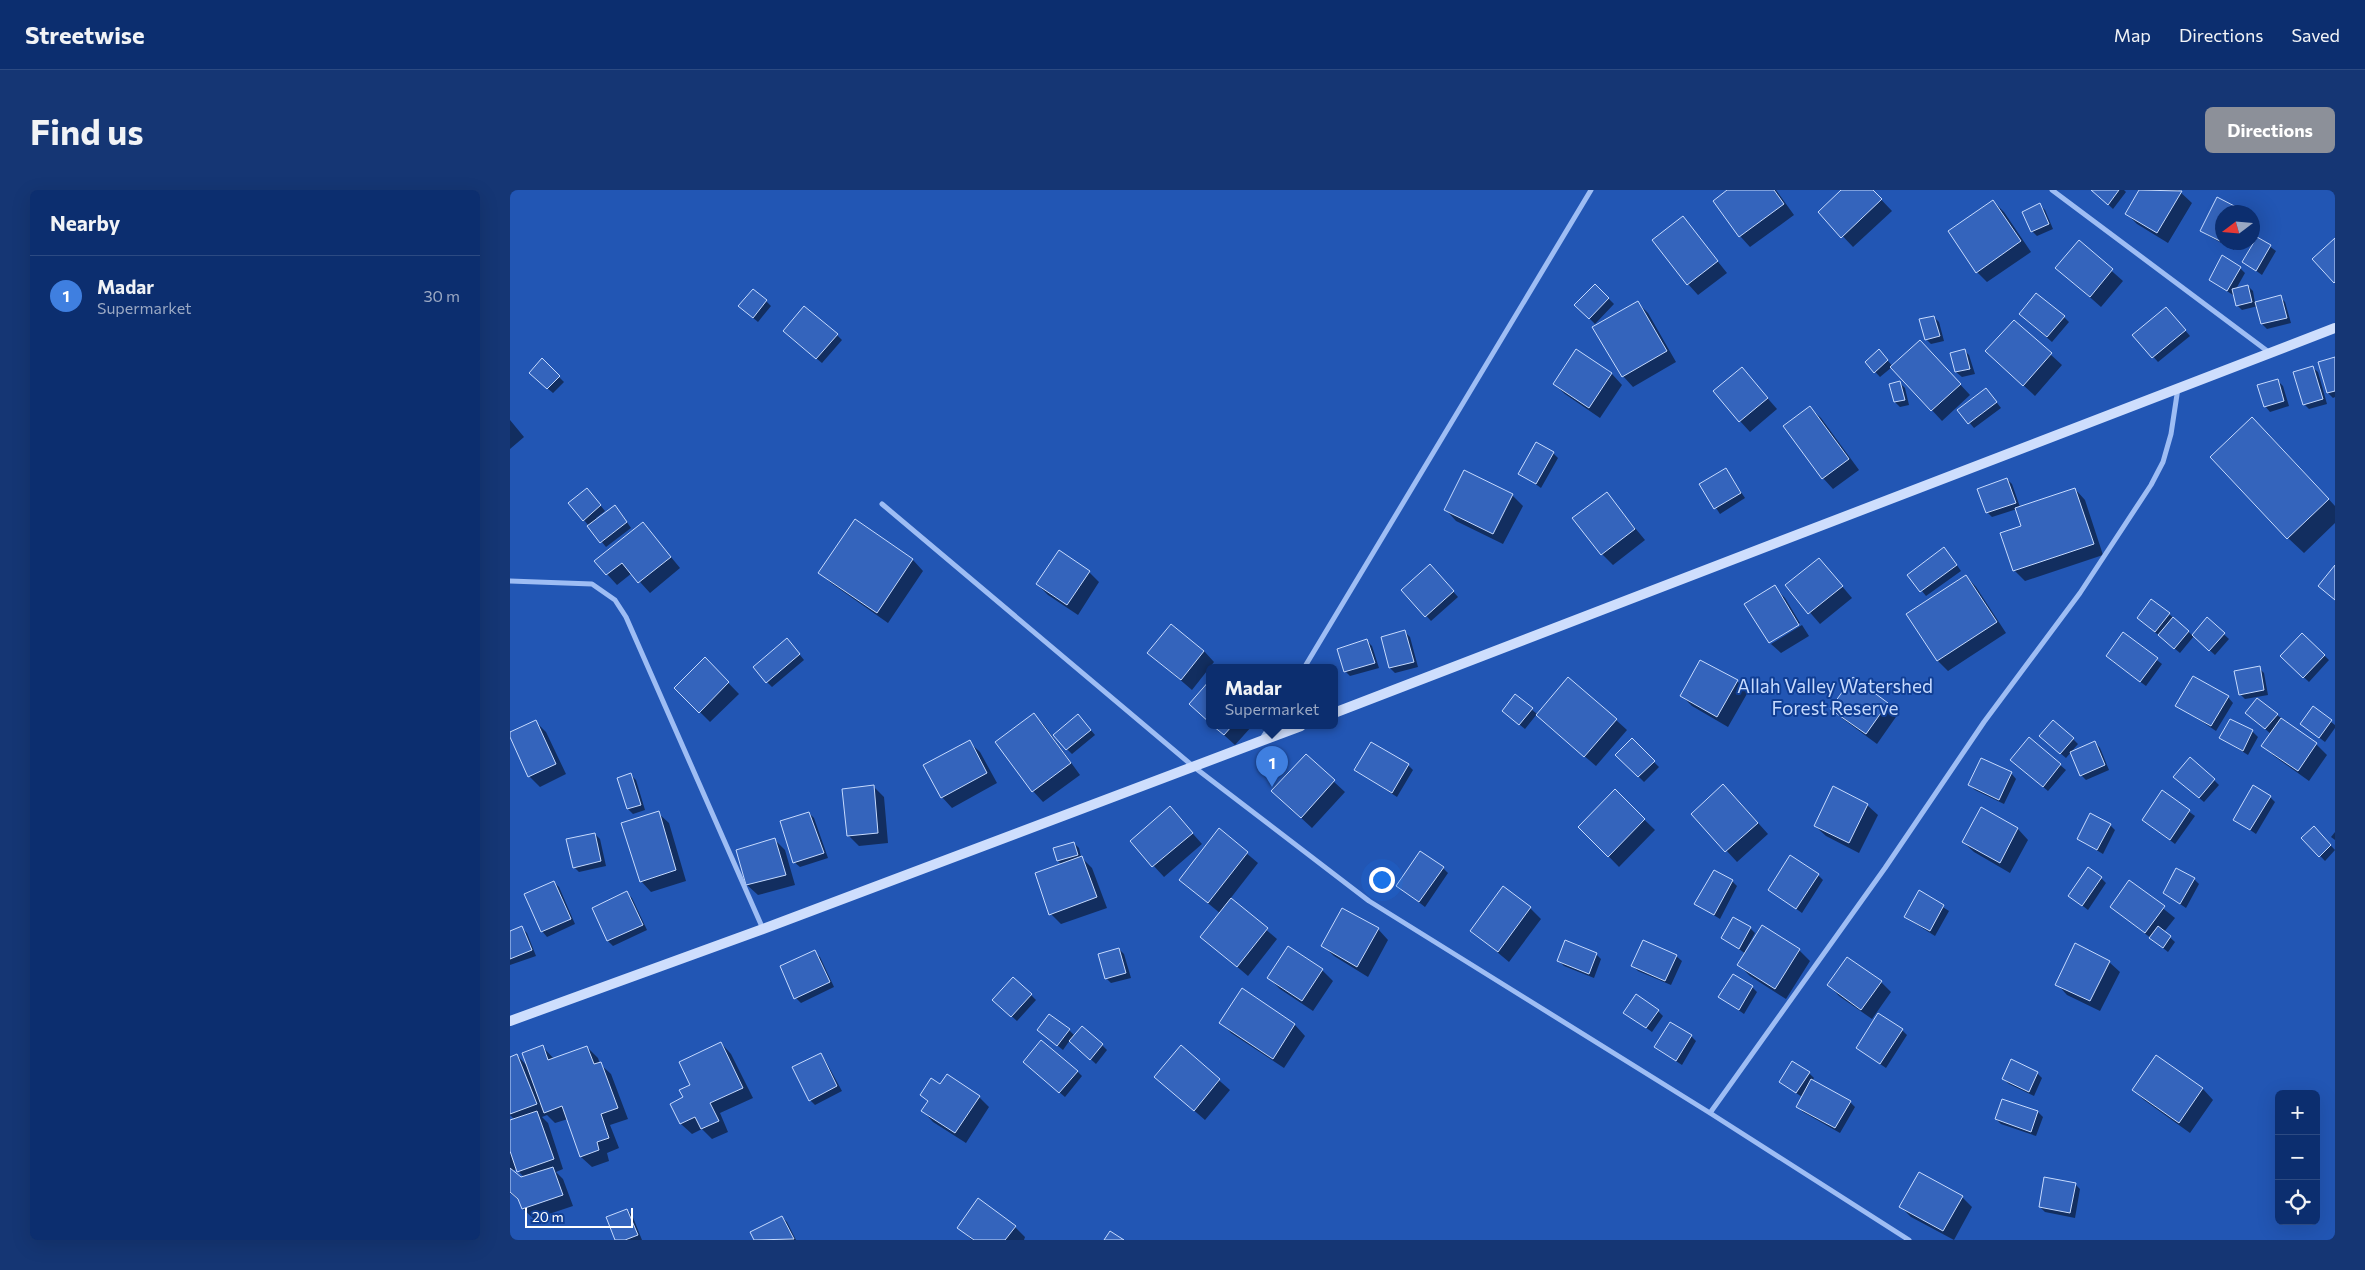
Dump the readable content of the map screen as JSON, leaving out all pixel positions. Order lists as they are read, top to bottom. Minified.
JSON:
{"parks":["Allah Valley Watershed Forest Reserve"],"scale_bar":"20 m","north":"left","page":{"header":"Streetwise","nav":["Map","Directions","Saved"],"buttons":"Directions","title":"Find us","heading":"Nearby","list":[{"mark":"1","name":"Madar","note":"Supermarket","value":"30 m"}],"popup":["Madar","Supermarket"],"pins":"1","map_buttons":["+","−"],"scale":"20 m"}}
